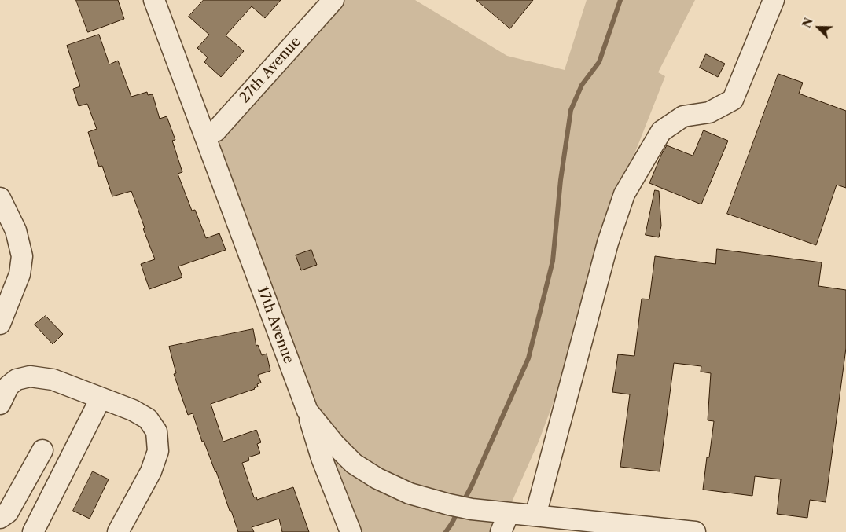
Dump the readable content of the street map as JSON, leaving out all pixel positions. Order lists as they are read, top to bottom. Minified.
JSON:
{"streets":{"street":["27th Avenue","17th Avenue"]},"crossings":[["27th Avenue","17th Avenue"]],"north":"top left"}
